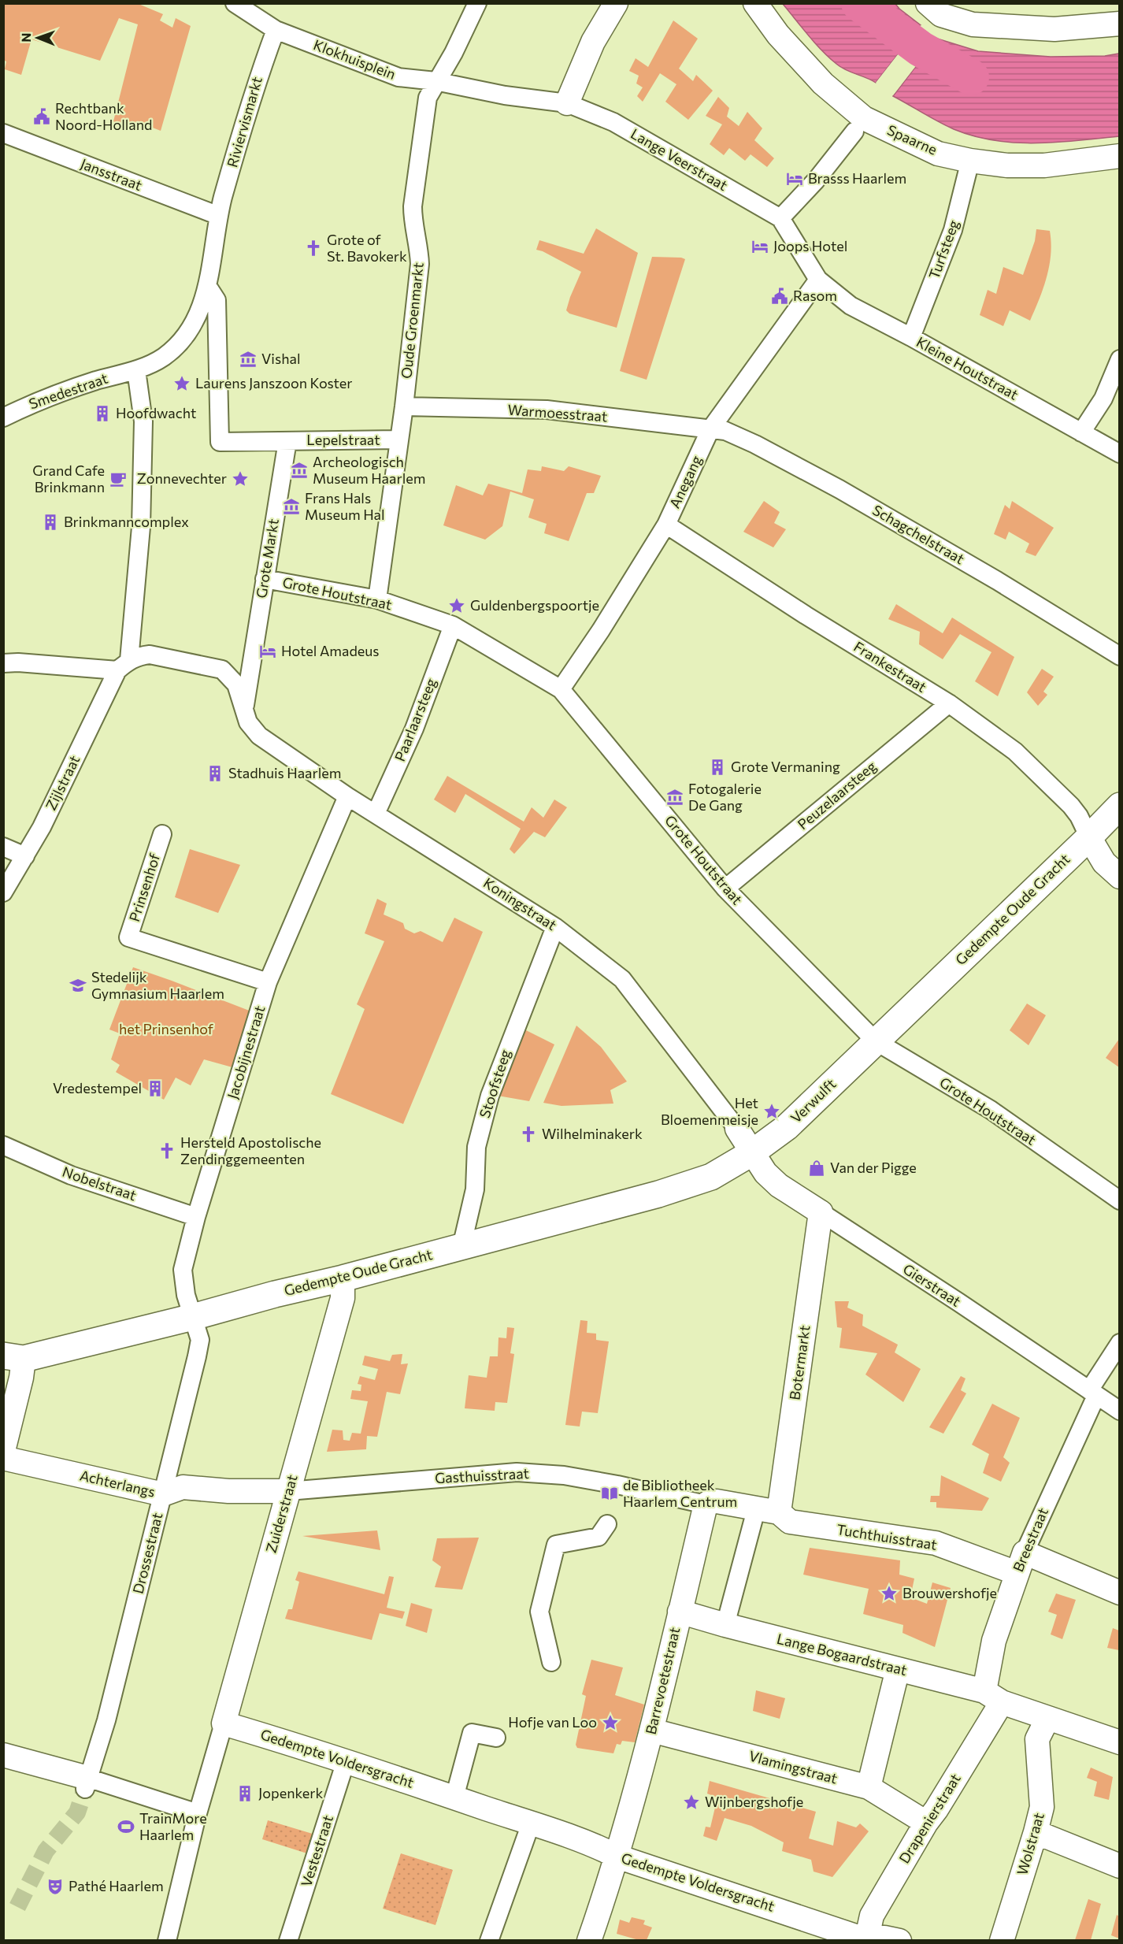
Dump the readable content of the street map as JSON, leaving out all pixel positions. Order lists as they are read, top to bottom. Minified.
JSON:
{"streets":{"street":["Klokhuisplein","Riviervismarkt","Spaarne","Lange Veerstraat","Jansstraat","Turfsteeg","Oude Groenmarkt","Kleine Houtstraat","Smedestraat","Warmoesstraat","Lepelstraat","Anegang","Schagchelstraat","Grote Markt","Grote Houtstraat","Frankestraat","Paarlaarsteeg","Zijlstraat","Peuzelaarsteeg","Prinsenhof","Koningstraat","Gedempte Oude Gracht","Jacobijnestraat","Stoofsteeg","Verwulft","Nobelstraat","Gierstraat","Botermarkt","Gasthuisstraat","Achterlangs","Zuiderstraat","Tuchthuisstraat","Breestraat","Drossestraat","Lange Bogaardstraat","Barrevoetestraat","Gedempte Voldersgracht","Vlamingstraat","Drapenierstraat","Wolstraat","Vestestraat"]},"crossings":[["Klokhuisplein","Riviervismarkt"],["Klokhuisplein","Lange Veerstraat"],["Klokhuisplein","Oude Groenmarkt"],["Riviervismarkt","Jansstraat"],["Spaarne","Turfsteeg"],["Lange Veerstraat","Oude Groenmarkt"],["Lange Veerstraat","Kleine Houtstraat"],["Lange Veerstraat","Anegang"],["Turfsteeg","Kleine Houtstraat"],["Oude Groenmarkt","Warmoesstraat"],["Oude Groenmarkt","Lepelstraat"],["Oude Groenmarkt","Grote Houtstraat"],["Kleine Houtstraat","Anegang"],["Warmoesstraat","Anegang"],["Warmoesstraat","Schagchelstraat"],["Lepelstraat","Grote Markt"],["Anegang","Schagchelstraat"],["Anegang","Grote Houtstraat"],["Anegang","Frankestraat"],["Grote Markt","Grote Houtstraat"],["Grote Markt","Koningstraat"],["Grote Houtstraat","Paarlaarsteeg"],["Grote Houtstraat","Peuzelaarsteeg"],["Grote Houtstraat","Verwulft"],["Frankestraat","Peuzelaarsteeg"],["Frankestraat","Gedempte Oude Gracht"],["Paarlaarsteeg","Koningstraat"],["Prinsenhof","Jacobijnestraat"],["Koningstraat","Jacobijnestraat"],["Koningstraat","Stoofsteeg"],["Koningstraat","Verwulft"],["Koningstraat","Gierstraat"],["Gedempte Oude Gracht","Jacobijnestraat"],["Gedempte Oude Gracht","Stoofsteeg"],["Gedempte Oude Gracht","Verwulft"],["Gedempte Oude Gracht","Zuiderstraat"],["Gedempte Oude Gracht","Drossestraat"],["Jacobijnestraat","Nobelstraat"],["Jacobijnestraat","Drossestraat"],["Verwulft","Gierstraat"],["Gierstraat","Botermarkt"],["Gierstraat","Breestraat"],["Botermarkt","Gasthuisstraat"],["Botermarkt","Tuchthuisstraat"],["Gasthuisstraat","Achterlangs"],["Gasthuisstraat","Zuiderstraat"],["Gasthuisstraat","Tuchthuisstraat"],["Gasthuisstraat","Barrevoetestraat"],["Achterlangs","Zuiderstraat"],["Achterlangs","Drossestraat"],["Zuiderstraat","Gedempte Voldersgracht"],["Tuchthuisstraat","Breestraat"],["Breestraat","Lange Bogaardstraat"],["Breestraat","Drapenierstraat"],["Lange Bogaardstraat","Barrevoetestraat"],["Lange Bogaardstraat","Drapenierstraat"],["Lange Bogaardstraat","Wolstraat"],["Barrevoetestraat","Gedempte Voldersgracht"],["Barrevoetestraat","Vlamingstraat"],["Gedempte Voldersgracht","Drapenierstraat"],["Gedempte Voldersgracht","Vestestraat"],["Vlamingstraat","Drapenierstraat"]],"parks":["het Prinsenhof"],"places":{"public building":["Rechtbank Noord-Holland","Rasom"],"hotel":["Brasss Haarlem","Joops Hotel","Hotel Amadeus"],"church":["Grote of St. Bavokerk","Wilhelminakerk","Hersteld Apostolische Zendinggemeenten"],"museum":["Vishal","Archeologisch Museum Haarlem","Frans Hals Museum Hal","Fotogalerie De Gang"],"place":["Laurens Janszoon Koster","Zonnevechter","Guldenbergspoortje","Het Bloemenmeisje","Brouwershofje","Hofje van Loo","Wijnbergshofje"],"building":["Hoofdwacht","Brinkmanncomplex","Grote Vermaning","Stadhuis Haarlem","Vredestempel","Jopenkerk"],"cafe":["Grand Cafe Brinkmann"],"school or university":["Stedelijk Gymnasium Haarlem"],"shop":["Van der Pigge"],"library":["de Bibliotheek Haarlem Centrum"],"sports":["TrainMore Haarlem"],"theatre":["Pathé Haarlem"]},"north":"left"}
